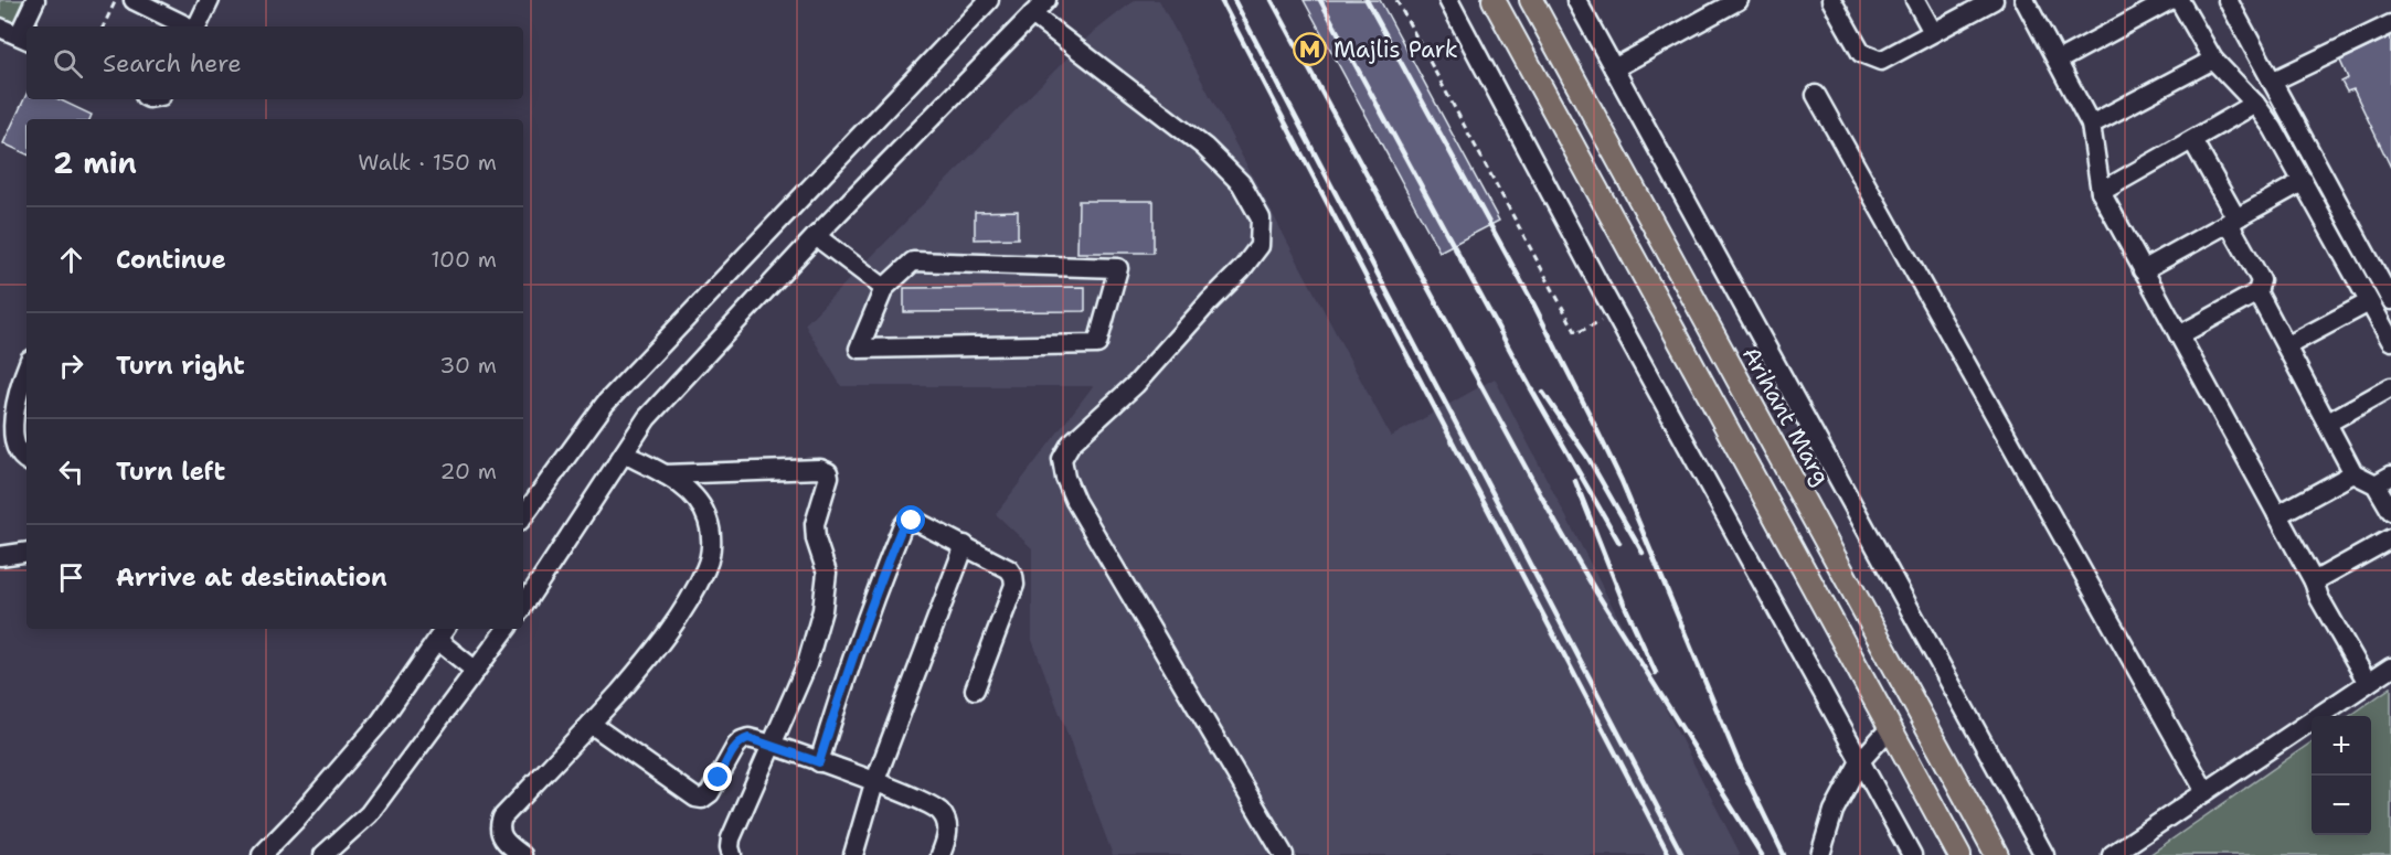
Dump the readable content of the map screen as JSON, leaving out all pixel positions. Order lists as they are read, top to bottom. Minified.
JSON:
{"streets":{"main road":["Arihant Marg"]},"places":{"metro station":["Majlis Park"]},"page":{"search":"Search here","heading":["2 min","Walk · 150 m"],"list":[["Continue","100 m"],["Turn right","30 m"],["Turn left","20 m"],"Arrive at destination"],"map_buttons":["+","−"]}}
